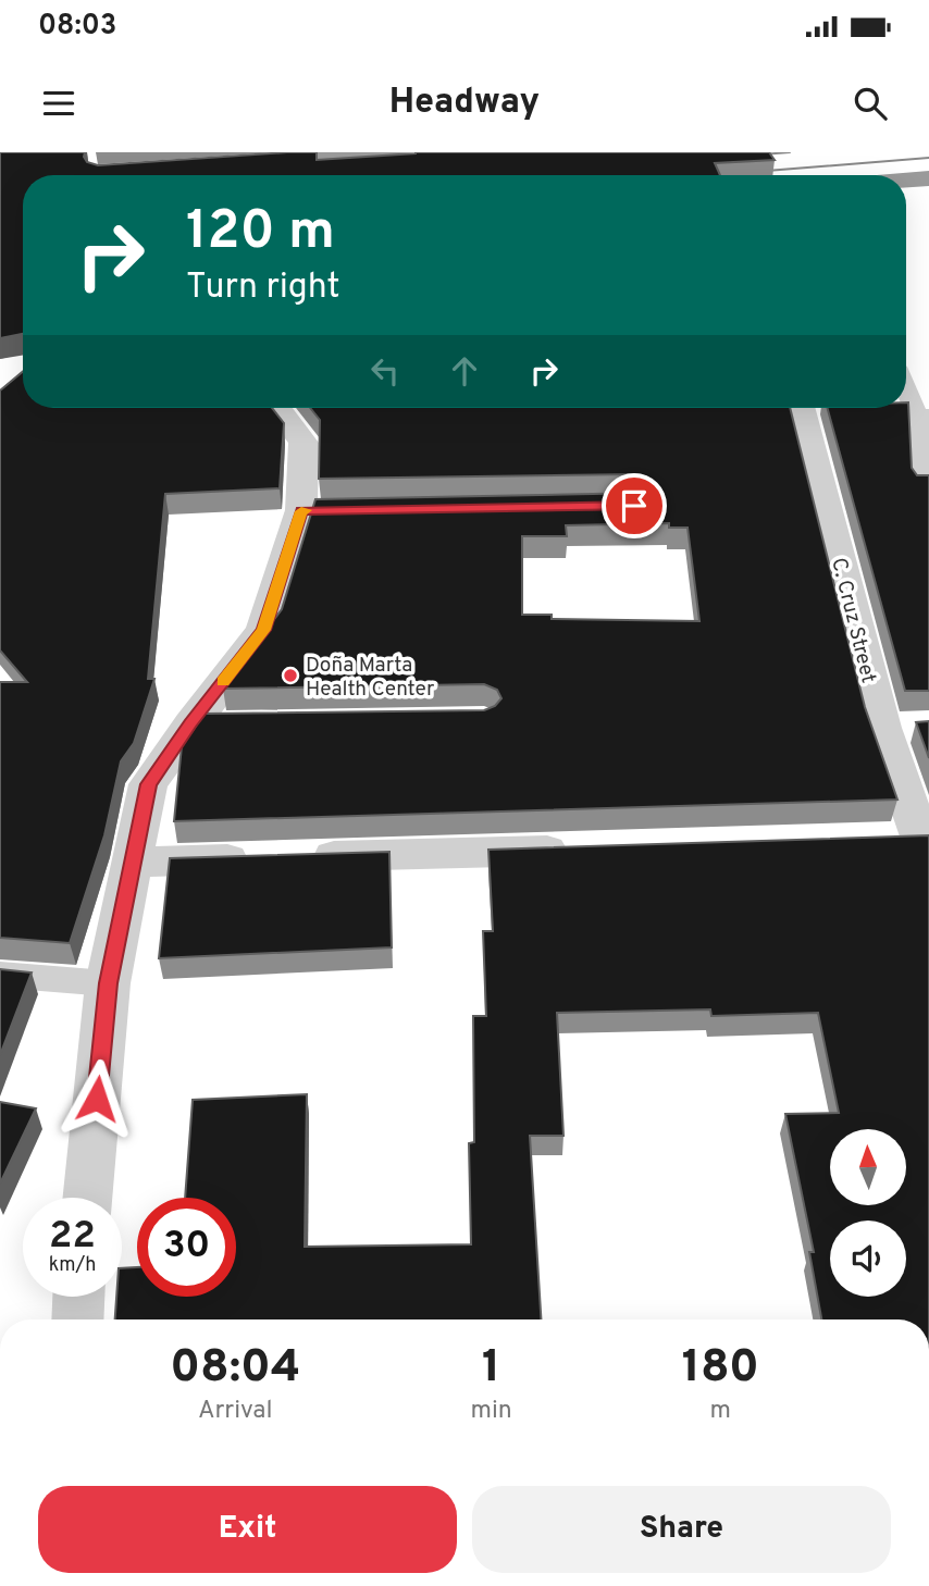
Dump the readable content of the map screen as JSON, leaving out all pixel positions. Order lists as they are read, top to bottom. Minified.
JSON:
{"streets":{"street":["C. Cruz Street"]},"places":["Doña Marta Health Center"],"north":"top","page":{"status":"08:03","header":"Headway","turn":["120 m","Turn right"],"speed":"22 km/h","limit":"30","eta":["08:04","Arrival","1","min","180","m"],"buttons":["Exit","Share"]}}
